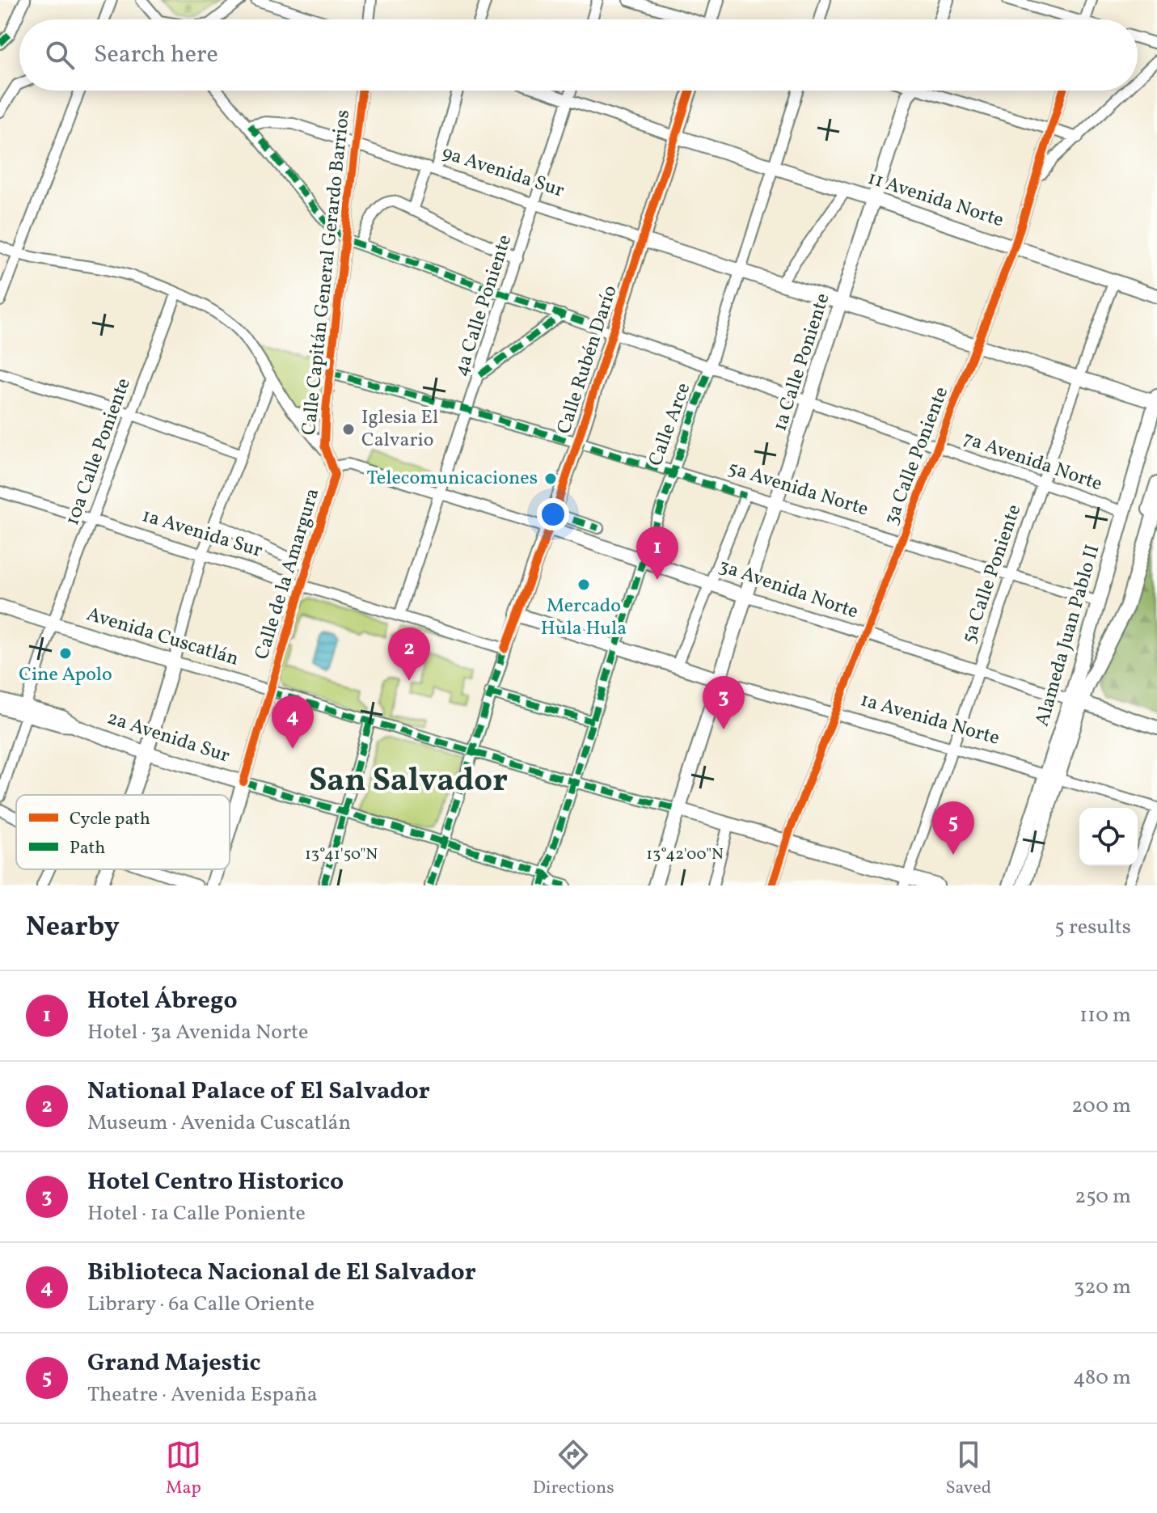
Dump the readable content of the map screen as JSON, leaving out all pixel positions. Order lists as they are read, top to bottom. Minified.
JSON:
{"streets":{"main road":["9a Avenida Sur","11 Avenida Norte","Calle Rubén Darío","1a Calle Poniente","3a Avenida Norte","Alameda Juan Pablo II","Avenida Cuscatlán","1a Avenida Norte","2a Avenida Sur"],"street":["Calle Capitán General Gerardo Barrios","4a Calle Poniente","Calle Arce","10a Calle Poniente","3a Calle Poniente","7a Avenida Norte","5a Avenida Norte","1a Avenida Sur","Calle de la Amargura","5a Calle Poniente"]},"crossings":[["9a Avenida Sur","Calle Capitán General Gerardo Barrios"],["9a Avenida Sur","4a Calle Poniente"],["9a Avenida Sur","Calle Rubén Darío"],["9a Avenida Sur","1a Calle Poniente"],["9a Avenida Sur","Calle Arce"],["9a Avenida Sur","3a Calle Poniente"],["9a Avenida Sur","5a Calle Poniente"],["9a Avenida Sur","Alameda Juan Pablo II"],["11 Avenida Norte","Calle Rubén Darío"],["11 Avenida Norte","1a Calle Poniente"],["11 Avenida Norte","Calle Arce"],["11 Avenida Norte","3a Calle Poniente"],["11 Avenida Norte","5a Calle Poniente"],["Calle Capitán General Gerardo Barrios","7a Avenida Norte"],["Calle Capitán General Gerardo Barrios","5a Avenida Norte"],["Calle Capitán General Gerardo Barrios","Calle de la Amargura"],["4a Calle Poniente","7a Avenida Norte"],["4a Calle Poniente","5a Avenida Norte"],["4a Calle Poniente","1a Avenida Sur"],["Calle Rubén Darío","7a Avenida Norte"],["Calle Rubén Darío","5a Avenida Norte"],["Calle Rubén Darío","1a Avenida Sur"],["Calle Rubén Darío","3a Avenida Norte"],["Calle Rubén Darío","Avenida Cuscatlán"],["Calle Rubén Darío","2a Avenida Sur"],["1a Calle Poniente","7a Avenida Norte"],["1a Calle Poniente","5a Avenida Norte"],["1a Calle Poniente","3a Avenida Norte"],["1a Calle Poniente","Avenida Cuscatlán"],["1a Calle Poniente","1a Avenida Norte"],["Calle Arce","7a Avenida Norte"],["Calle Arce","5a Avenida Norte"],["Calle Arce","3a Avenida Norte"],["Calle Arce","Avenida Cuscatlán"],["Calle Arce","1a Avenida Norte"],["Calle Arce","2a Avenida Sur"],["10a Calle Poniente","1a Avenida Sur"],["10a Calle Poniente","Avenida Cuscatlán"],["10a Calle Poniente","2a Avenida Sur"],["3a Calle Poniente","7a Avenida Norte"],["3a Calle Poniente","5a Avenida Norte"],["3a Calle Poniente","3a Avenida Norte"],["3a Calle Poniente","1a Avenida Norte"],["7a Avenida Norte","5a Calle Poniente"],["7a Avenida Norte","Alameda Juan Pablo II"],["5a Avenida Norte","5a Calle Poniente"],["5a Avenida Norte","Alameda Juan Pablo II"],["1a Avenida Sur","Calle de la Amargura"],["Calle de la Amargura","Avenida Cuscatlán"],["Calle de la Amargura","2a Avenida Sur"],["5a Calle Poniente","3a Avenida Norte"],["5a Calle Poniente","1a Avenida Norte"],["3a Avenida Norte","Alameda Juan Pablo II"],["Alameda Juan Pablo II","1a Avenida Norte"]],"districts":["San Salvador"],"places":["Iglesia El Calvario","Telecomunicaciones","Mercado Hula Hula","Cine Apolo"],"legend":["Cycle path","Path"],"page":{"search":"Search here","pins":["1","2","3","4","5"],"heading":["Nearby","5 results"],"list":[{"mark":"1","name":"Hotel Ábrego","note":"Hotel · 3a Avenida Norte","value":"110 m"},{"mark":"2","name":"National Palace of El Salvador","note":"Museum · Avenida Cuscatlán","value":"200 m"},{"mark":"3","name":"Hotel Centro Historico","note":"Hotel · 1a Calle Poniente","value":"250 m"},{"mark":"4","name":"Biblioteca Nacional de El Salvador","note":"Library · 6a Calle Oriente","value":"320 m"},{"mark":"5","name":"Grand Majestic","note":"Theatre · Avenida España","value":"480 m"}],"nav":["Map","Directions","Saved"]},"coordinates":["13°41'50\"N","13°42'00\"N"]}
